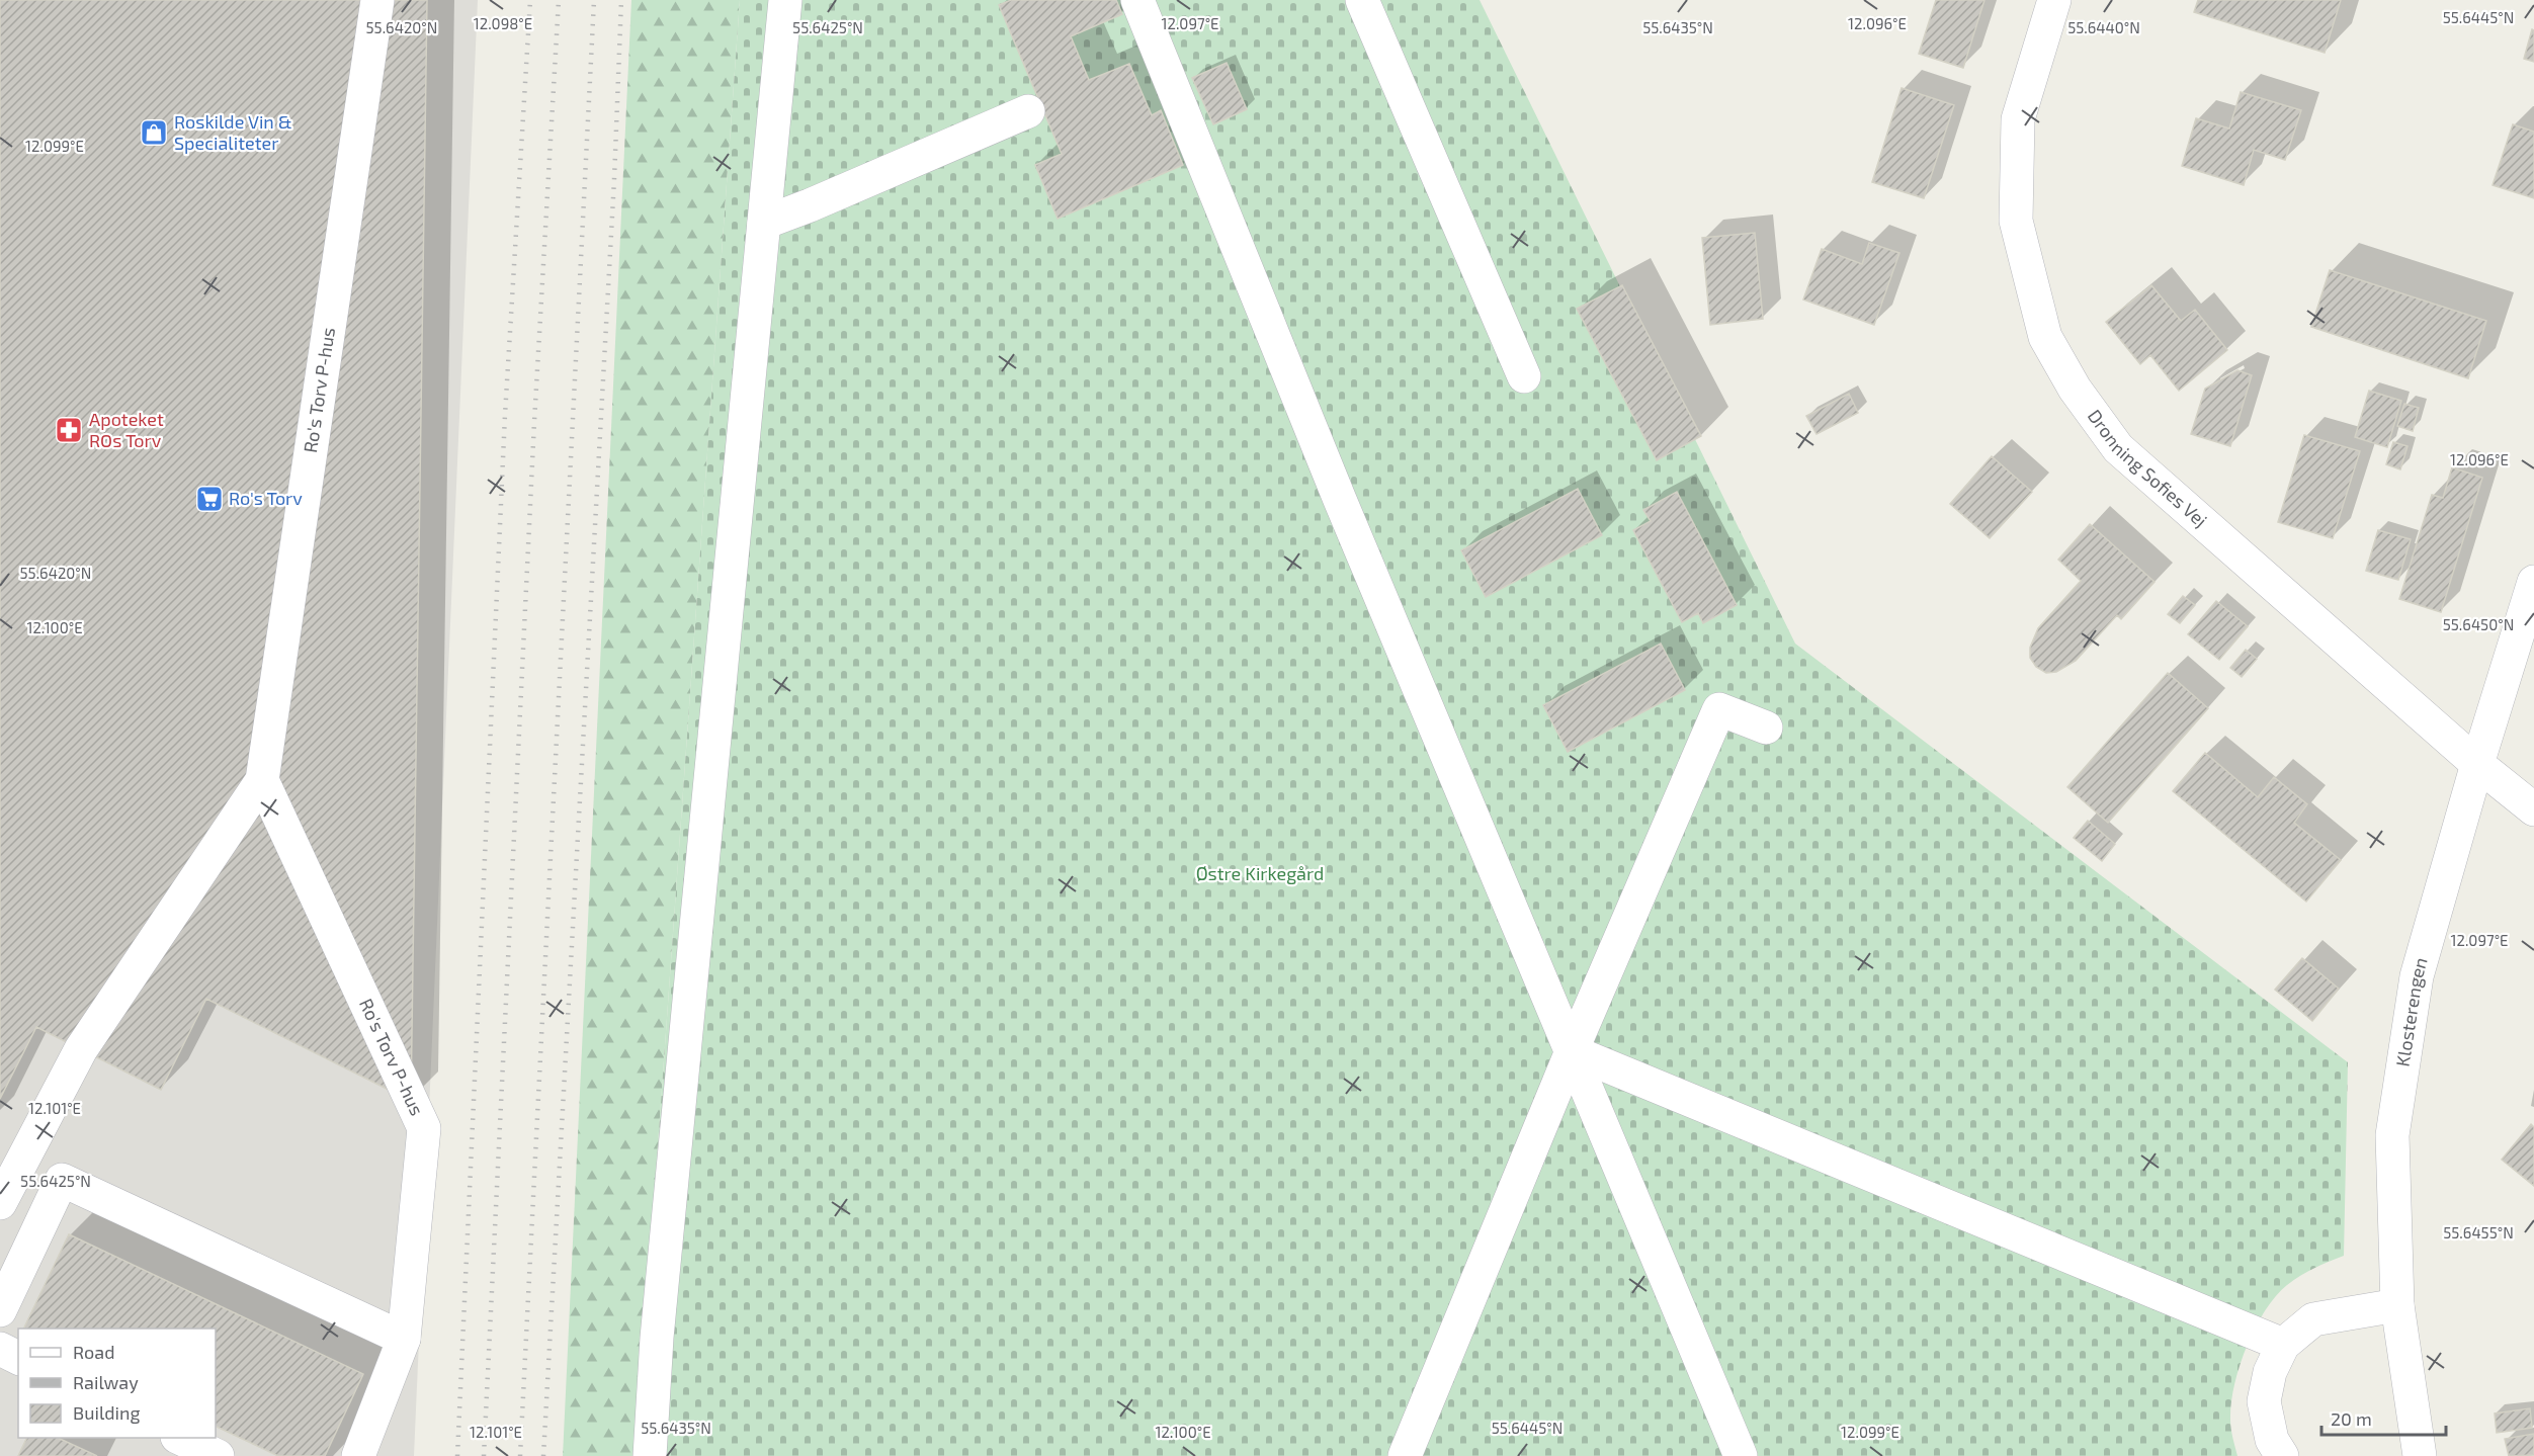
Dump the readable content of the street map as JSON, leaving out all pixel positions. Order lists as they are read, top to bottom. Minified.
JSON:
{"streets":{"street":["Ro's Torv P-hus","Dronning Sofies Vej","Klosterengen"]},"crossings":[["Dronning Sofies Vej","Klosterengen"]],"parks":["Østre Kirkegård"],"places":{"shop":["Roskilde Vin & Specialiteter"],"pharmacy":["Apoteket ROs Torv"],"supermarket":["Ro's Torv"]},"legend":["Road","Railway","Building"],"scale_bar":"20 m","coordinates":["55.6445°N","12.098°E","12.097°E","12.096°E","55.6420°N","55.6425°N","55.6435°N","55.6440°N","12.099°E","55.6450°N","12.100°E","12.101°E","55.6455°N"]}
